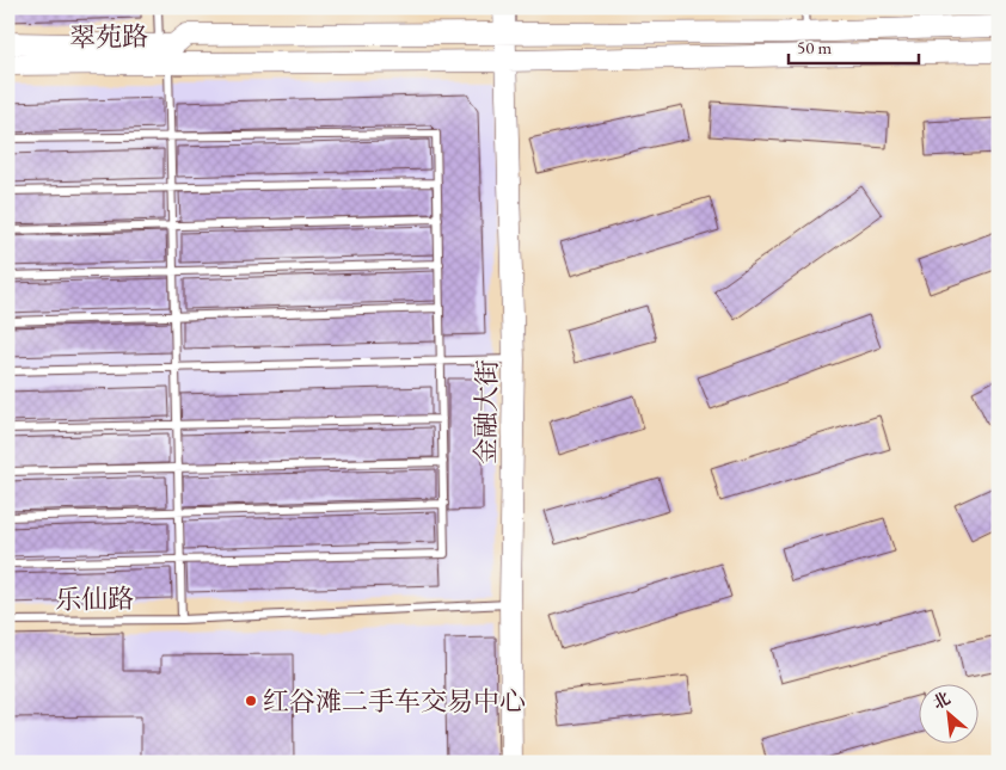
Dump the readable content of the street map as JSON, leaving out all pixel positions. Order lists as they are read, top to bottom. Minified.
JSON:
{"streets":{"street":["翠苑路","金融大街"],"lane":["乐仙路"]},"crossings":[["翠苑路","金融大街"],["金融大街","乐仙路"]],"places":["红谷滩二手车交易中心"],"scale_bar":"50 m","north":"top left"}
